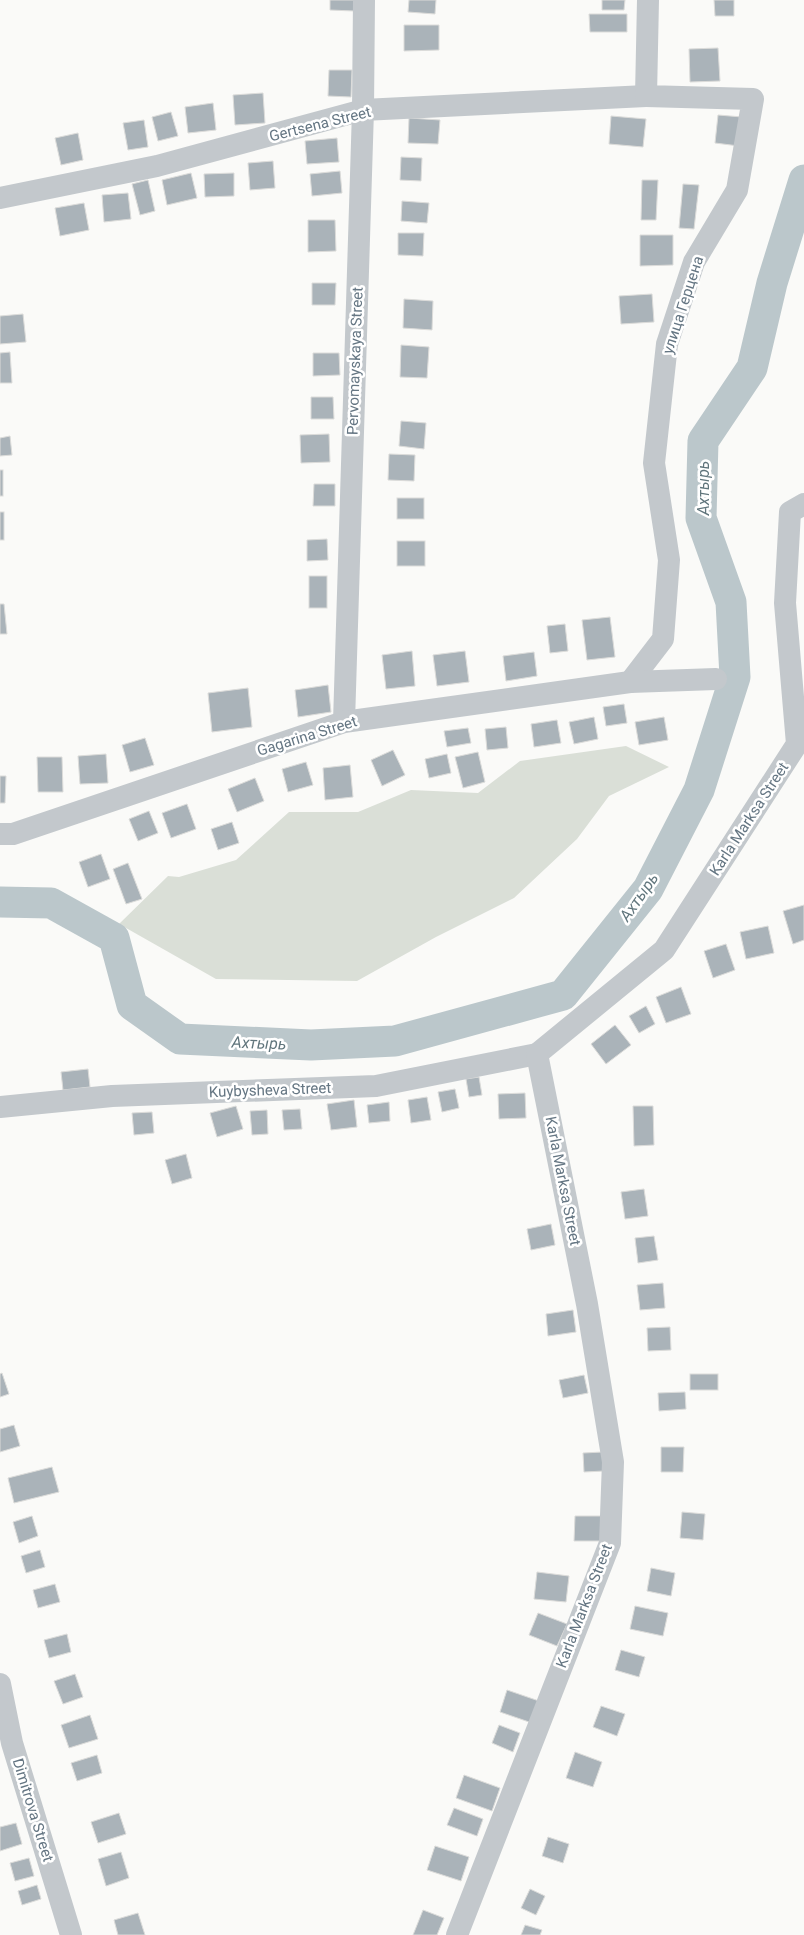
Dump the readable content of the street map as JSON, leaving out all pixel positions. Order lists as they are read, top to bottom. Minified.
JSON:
{"streets":{"street":["Gertsena Street","улица Герцена","Pervomayskaya Street","Gagarina Street","Karla Marksa Street","Kuybysheva Street","Dimitrova Street"]},"crossings":[["Gertsena Street","улица Герцена"],["Gertsena Street","Pervomayskaya Street"],["улица Герцена","Gagarina Street"],["Pervomayskaya Street","Gagarina Street"],["Karla Marksa Street","Kuybysheva Street"]],"water":["Ахтырь"]}
